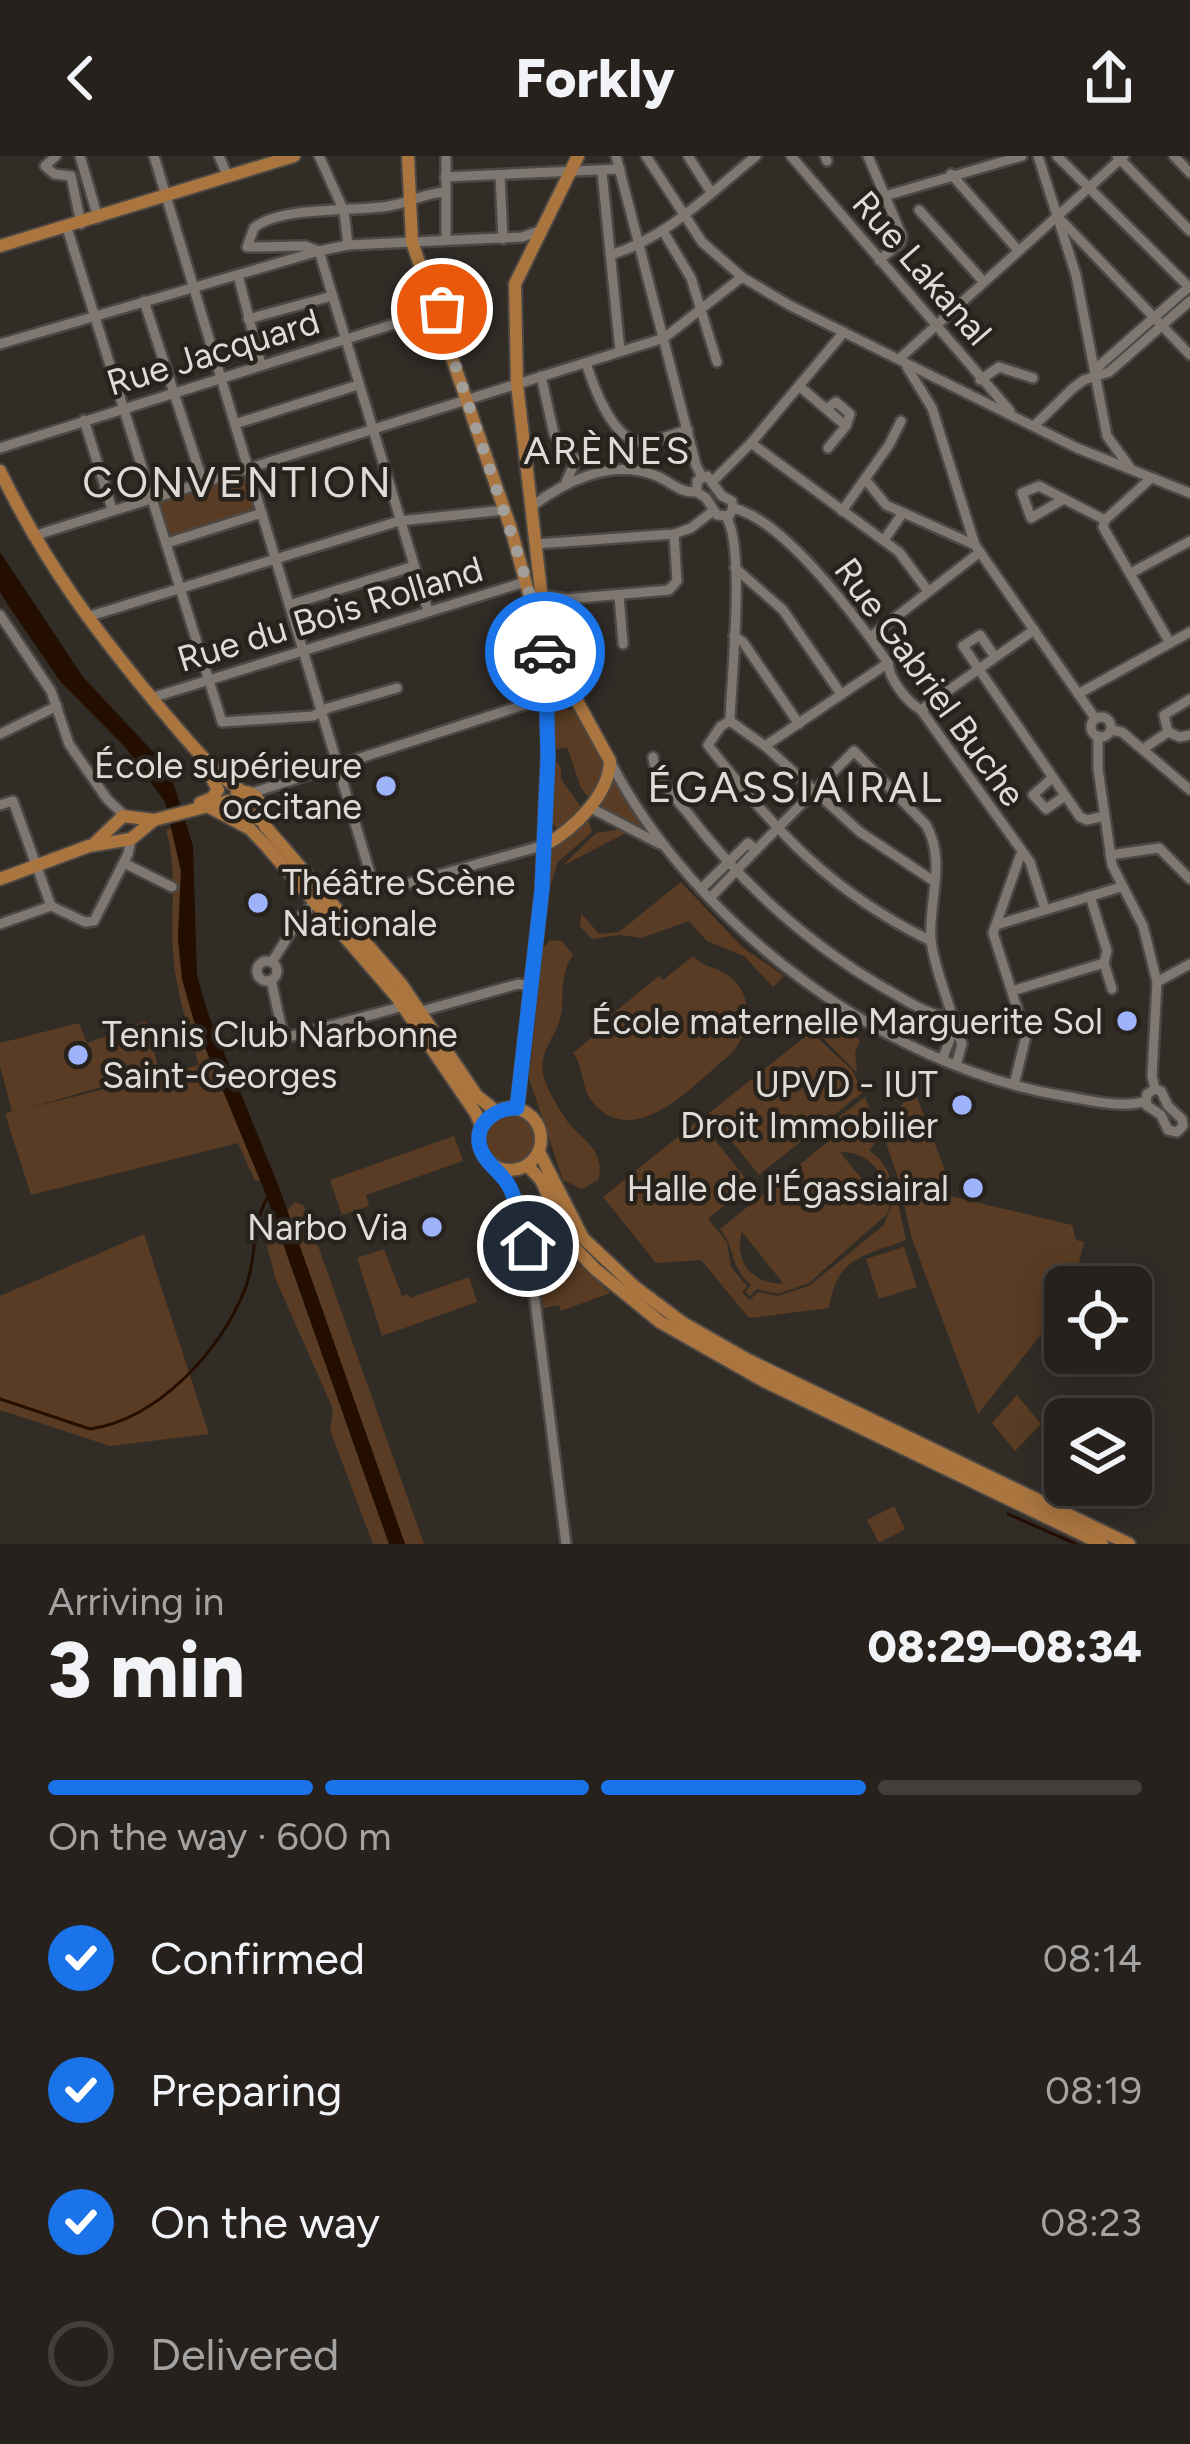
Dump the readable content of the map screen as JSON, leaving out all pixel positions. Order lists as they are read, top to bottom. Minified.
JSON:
{"streets":{"street":["Rue Lakanal","Rue Jacquard","Rue du Bois Rolland","Rue Gabriel Buche"]},"districts":["ARÈNES","CONVENTION","ÉGASSIAIRAL"],"places":["École supérieure occitane","Théâtre Scène Nationale","École maternelle Marguerite Sol","Tennis Club Narbonne Saint-Georges","UPVD - IUT Droit Immobilier","Halle de l'Égassiairal","Narbo Via"],"page":{"header":"Forkly","heading":["3 min","Arriving in","08:29–08:34"],"bar":"On the way · 600 m","list":[["Confirmed","08:14"],["Preparing","08:19"],["On the way","08:23"],"Delivered"]}}
